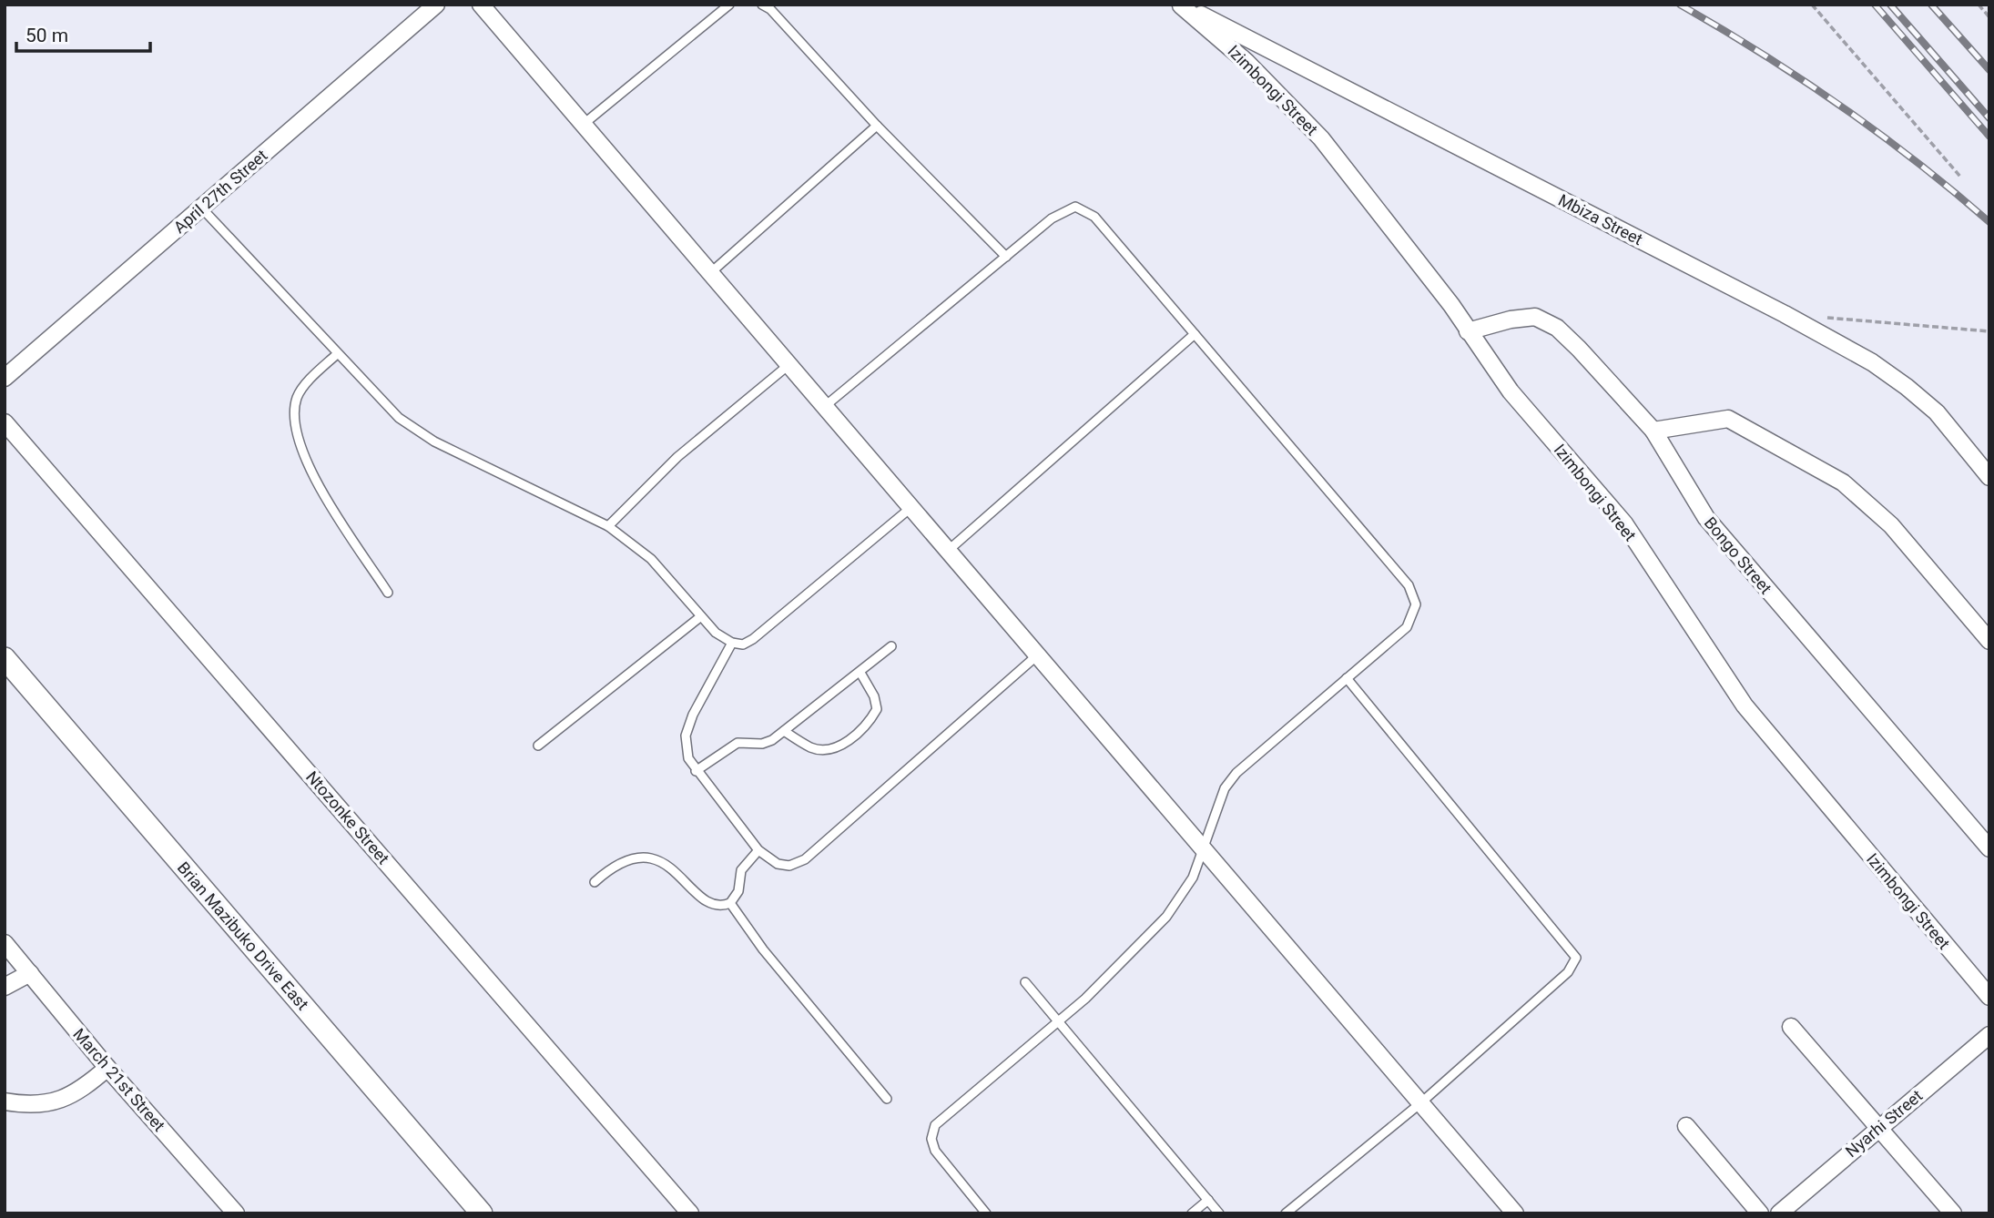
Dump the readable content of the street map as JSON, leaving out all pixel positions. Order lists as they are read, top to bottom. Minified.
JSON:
{"streets":{"street":["Izimbongi Street","April 27th Street","Mbiza Street","Bongo Street","Ntozonke Street","Brian Mazibuko Drive East","March 21st Street","Nyarhi Street"]},"crossings":[["Izimbongi Street","Mbiza Street"],["Izimbongi Street","Bongo Street"]],"scale_bar":"50 m"}
